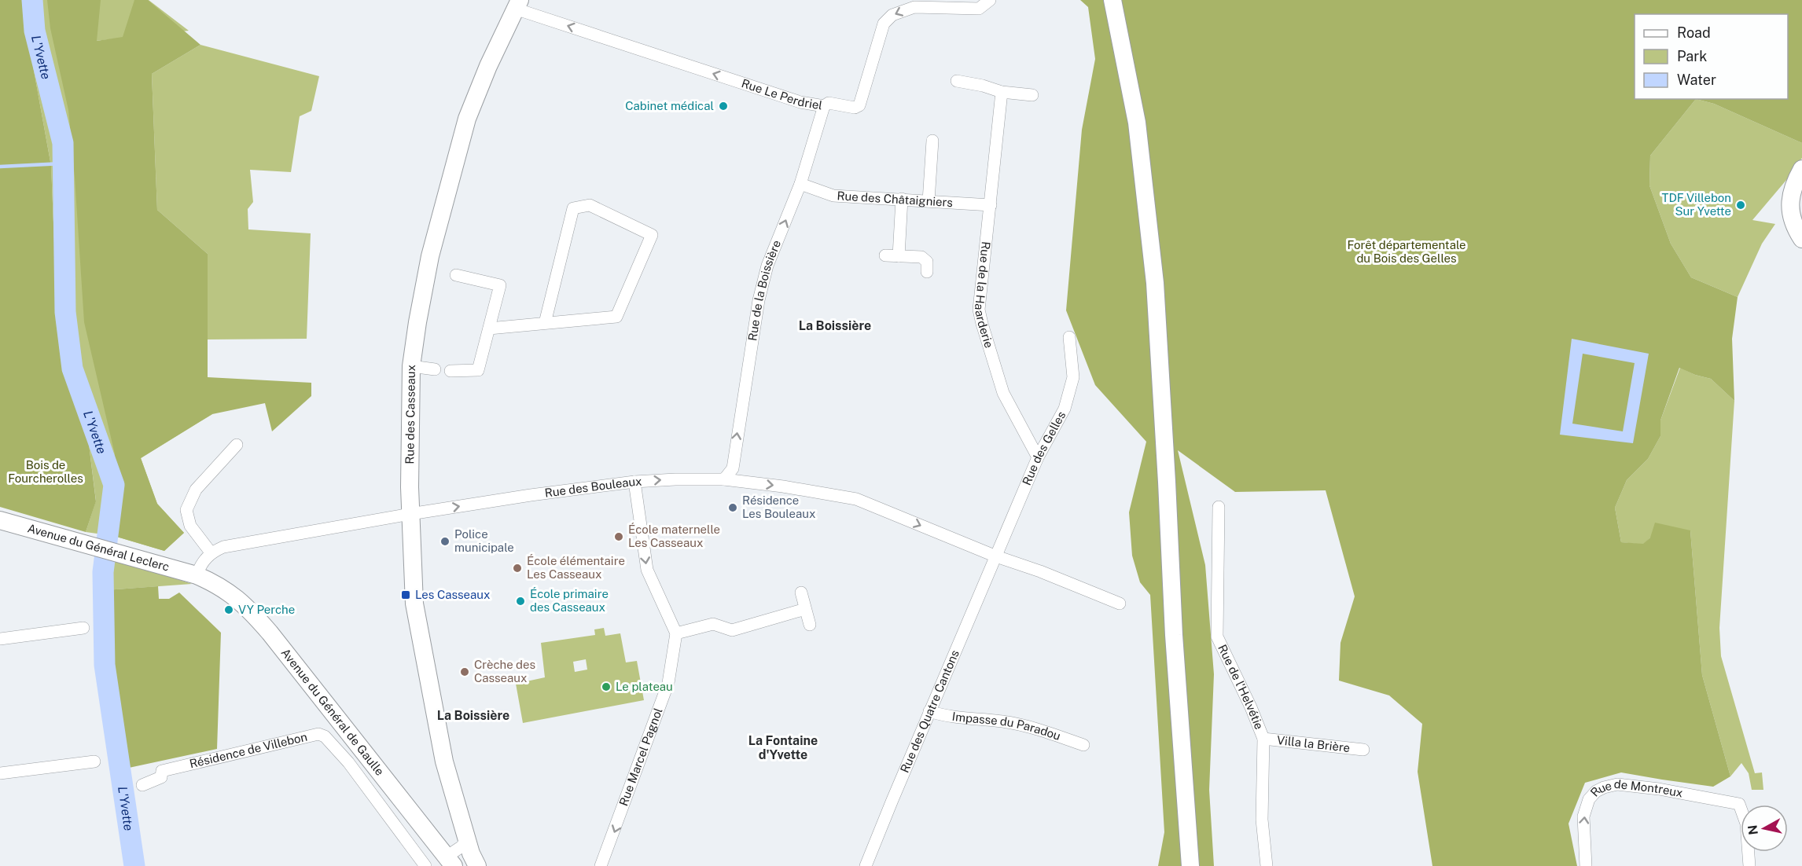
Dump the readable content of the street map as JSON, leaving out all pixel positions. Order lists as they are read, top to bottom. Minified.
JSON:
{"streets":{"main road":["Rue des Casseaux","Avenue du Général Leclerc","Avenue du Général de Gaulle"],"street":["Rue Le Perdriel","Rue des Châtaigniers","Rue de la Boissière","Rue de la Haarderie","Rue des Gelles","Rue des Bouleaux","Rue de l'Helvétie","Rue des Quatre Cantons","Impasse du Paradou","Villa la Brière","Résidence de Villebon","Rue Marcel Pagnol","Rue de Montreux"]},"crossings":[["Rue Le Perdriel","Rue de la Boissière"],["Rue Le Perdriel","Rue des Casseaux"],["Rue des Châtaigniers","Rue de la Boissière"],["Rue des Châtaigniers","Rue de la Haarderie"],["Rue de la Boissière","Rue des Bouleaux"],["Rue de la Haarderie","Rue des Gelles"],["Rue des Casseaux","Rue des Bouleaux"],["Rue des Gelles","Rue des Bouleaux"],["Rue des Gelles","Rue des Quatre Cantons"],["Rue des Bouleaux","Rue des Quatre Cantons"],["Avenue du Général Leclerc","Avenue du Général de Gaulle"],["Rue de l'Helvétie","Villa la Brière"],["Rue des Quatre Cantons","Impasse du Paradou"]],"one_way":["Rue Le Perdriel","Rue de la Boissière","Rue des Bouleaux","Rue Marcel Pagnol"],"districts":["La Boissière","La Boissière","La Fontaine d'Yvette"],"water":["L'Yvette"],"parks":["Forêt départementale du Bois des Gelles","Bois de Fourcherolles"],"places":{"other":["Cabinet médical","TDF Villebon Sur Yvette","Résidence Les Bouleaux","École maternelle Les Casseaux","Police municipale","École élémentaire Les Casseaux","École primaire des Casseaux","VY Perche","Crèche des Casseaux","Le plateau"],"transit":["Les Casseaux"]},"legend":["Road","Park","Water"],"north":"left"}
